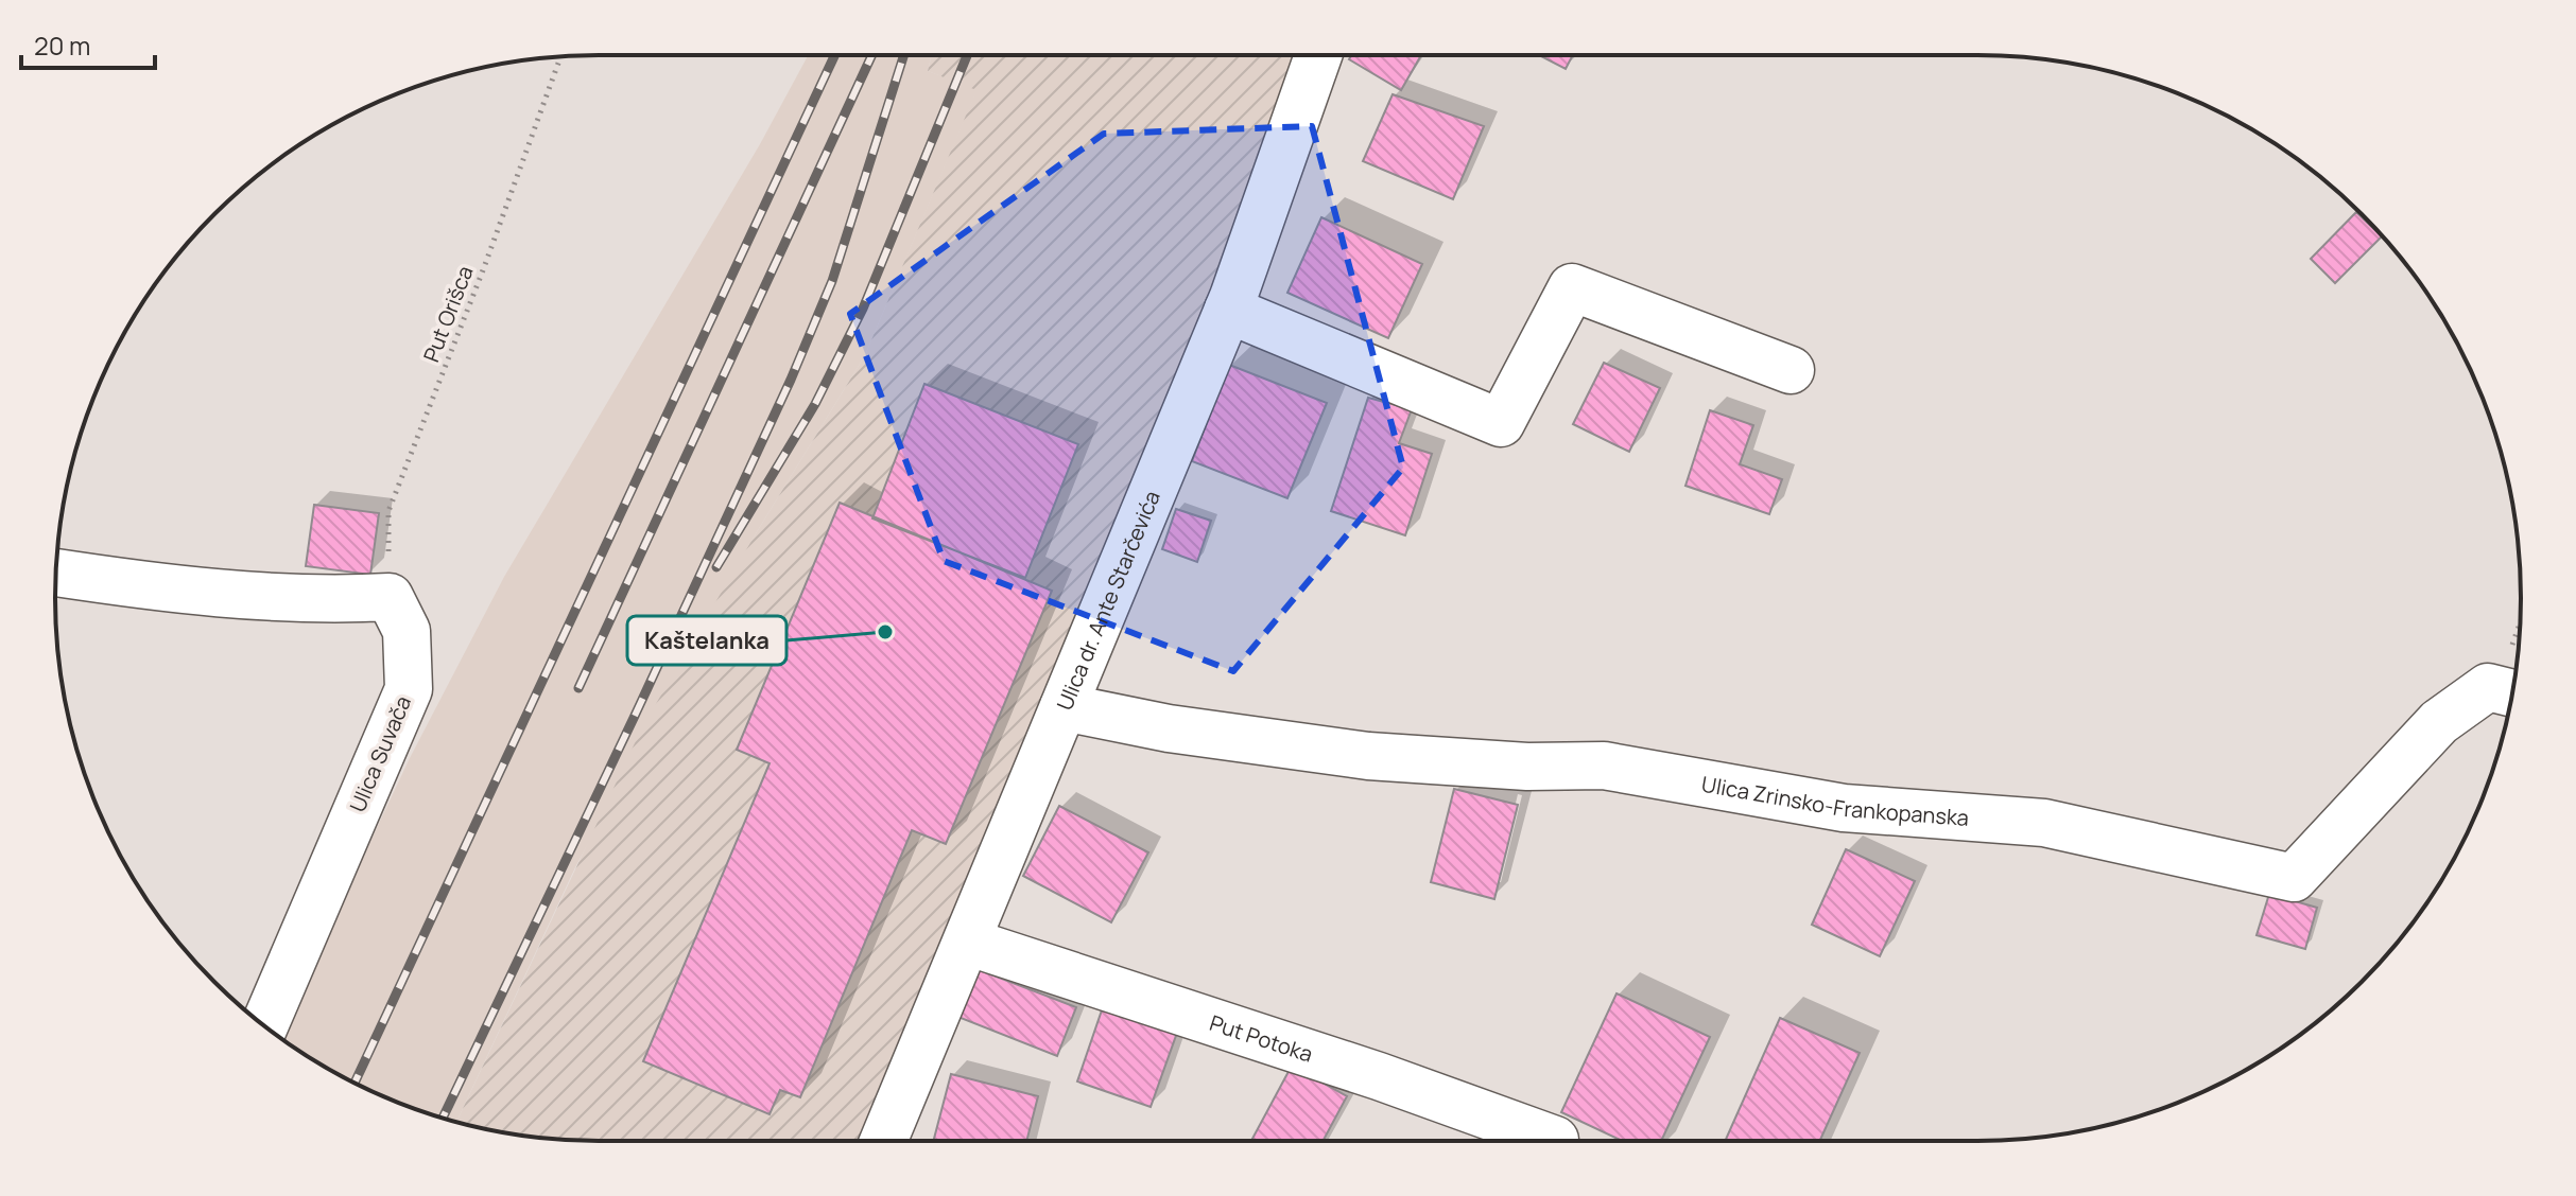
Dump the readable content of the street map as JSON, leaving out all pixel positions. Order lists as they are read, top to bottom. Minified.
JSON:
{"streets":{"street":["Ulica dr. Ante Starčevića","Ulica Suvača","Ulica Zrinsko-Frankopanska","Put Potoka"],"path":["Put Orišca"]},"crossings":[["Put Orišca","Ulica Suvača"],["Ulica dr. Ante Starčevića","Ulica Zrinsko-Frankopanska"],["Ulica dr. Ante Starčevića","Put Potoka"]],"places":["Kaštelanka"],"scale_bar":"20 m"}
